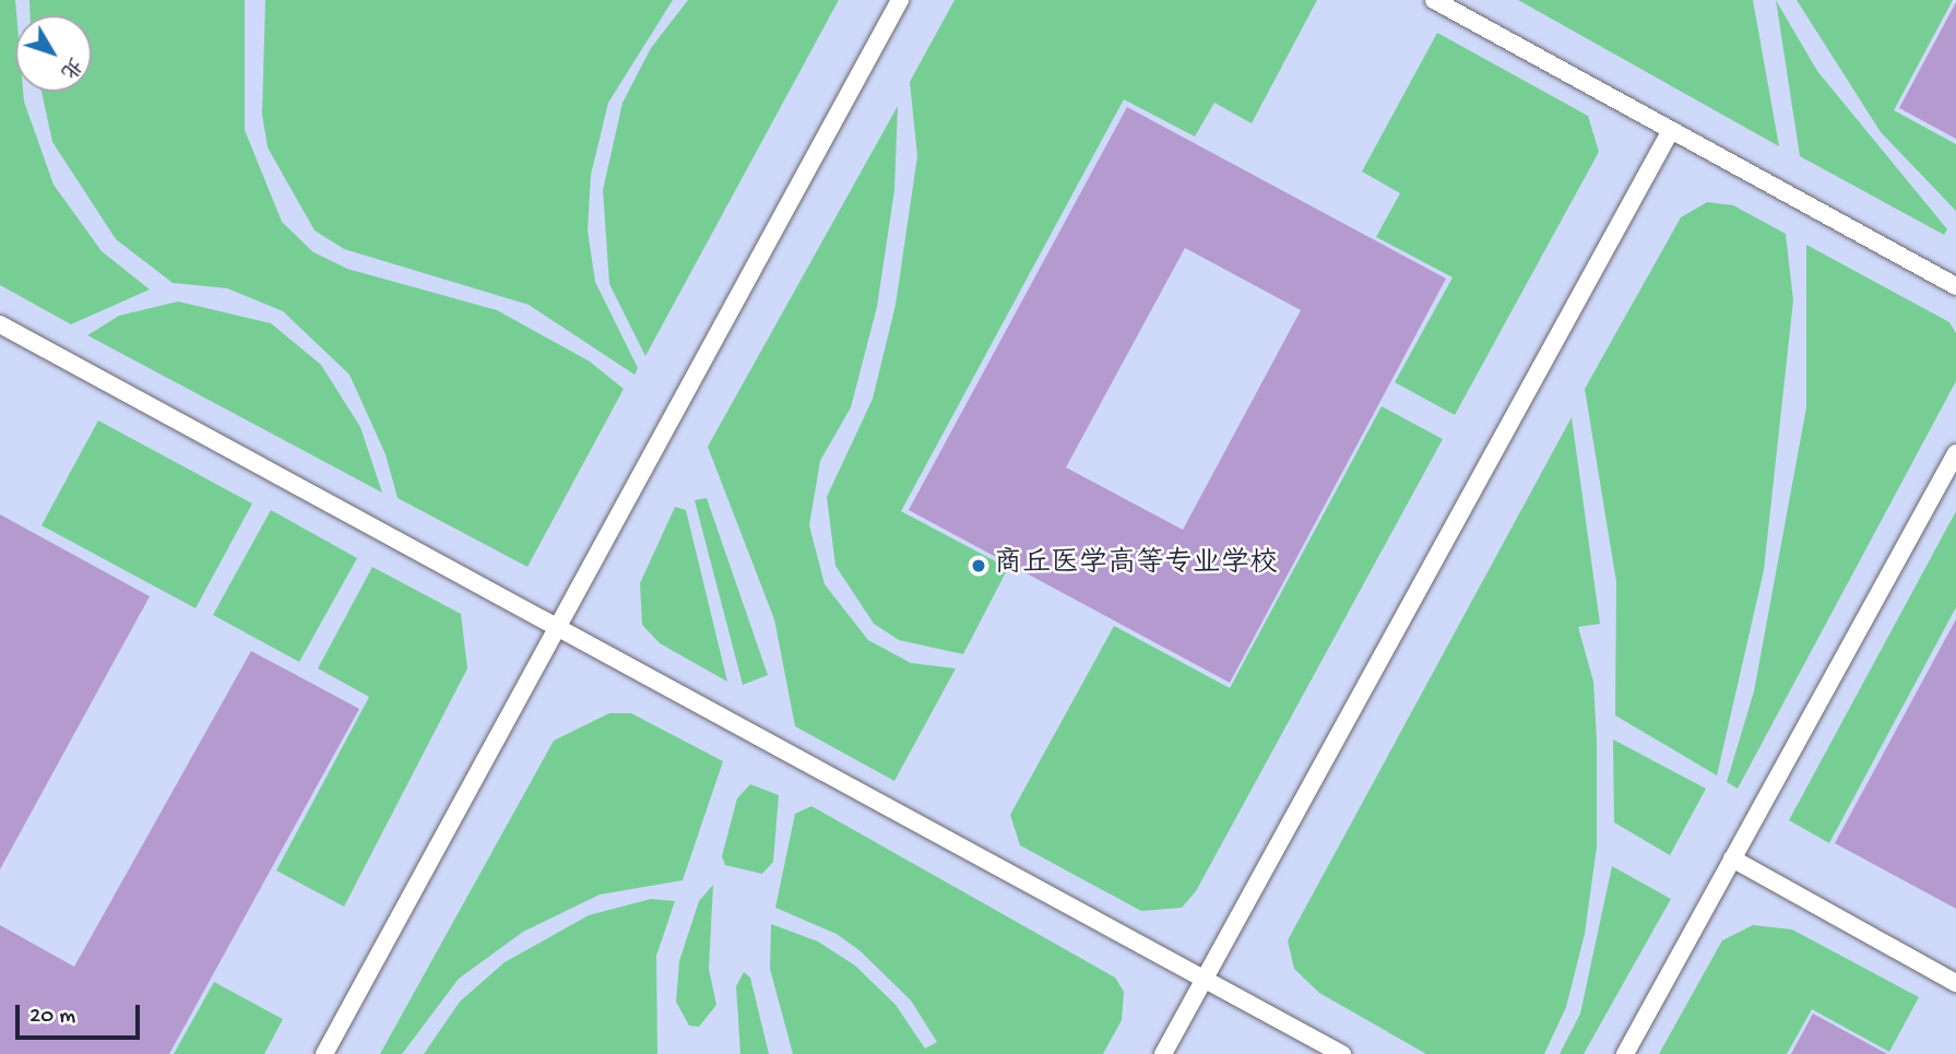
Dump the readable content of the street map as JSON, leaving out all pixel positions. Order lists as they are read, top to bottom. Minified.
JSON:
{"places":["商丘医学高等专业学校"],"scale_bar":"20 m","north":"bottom right"}
